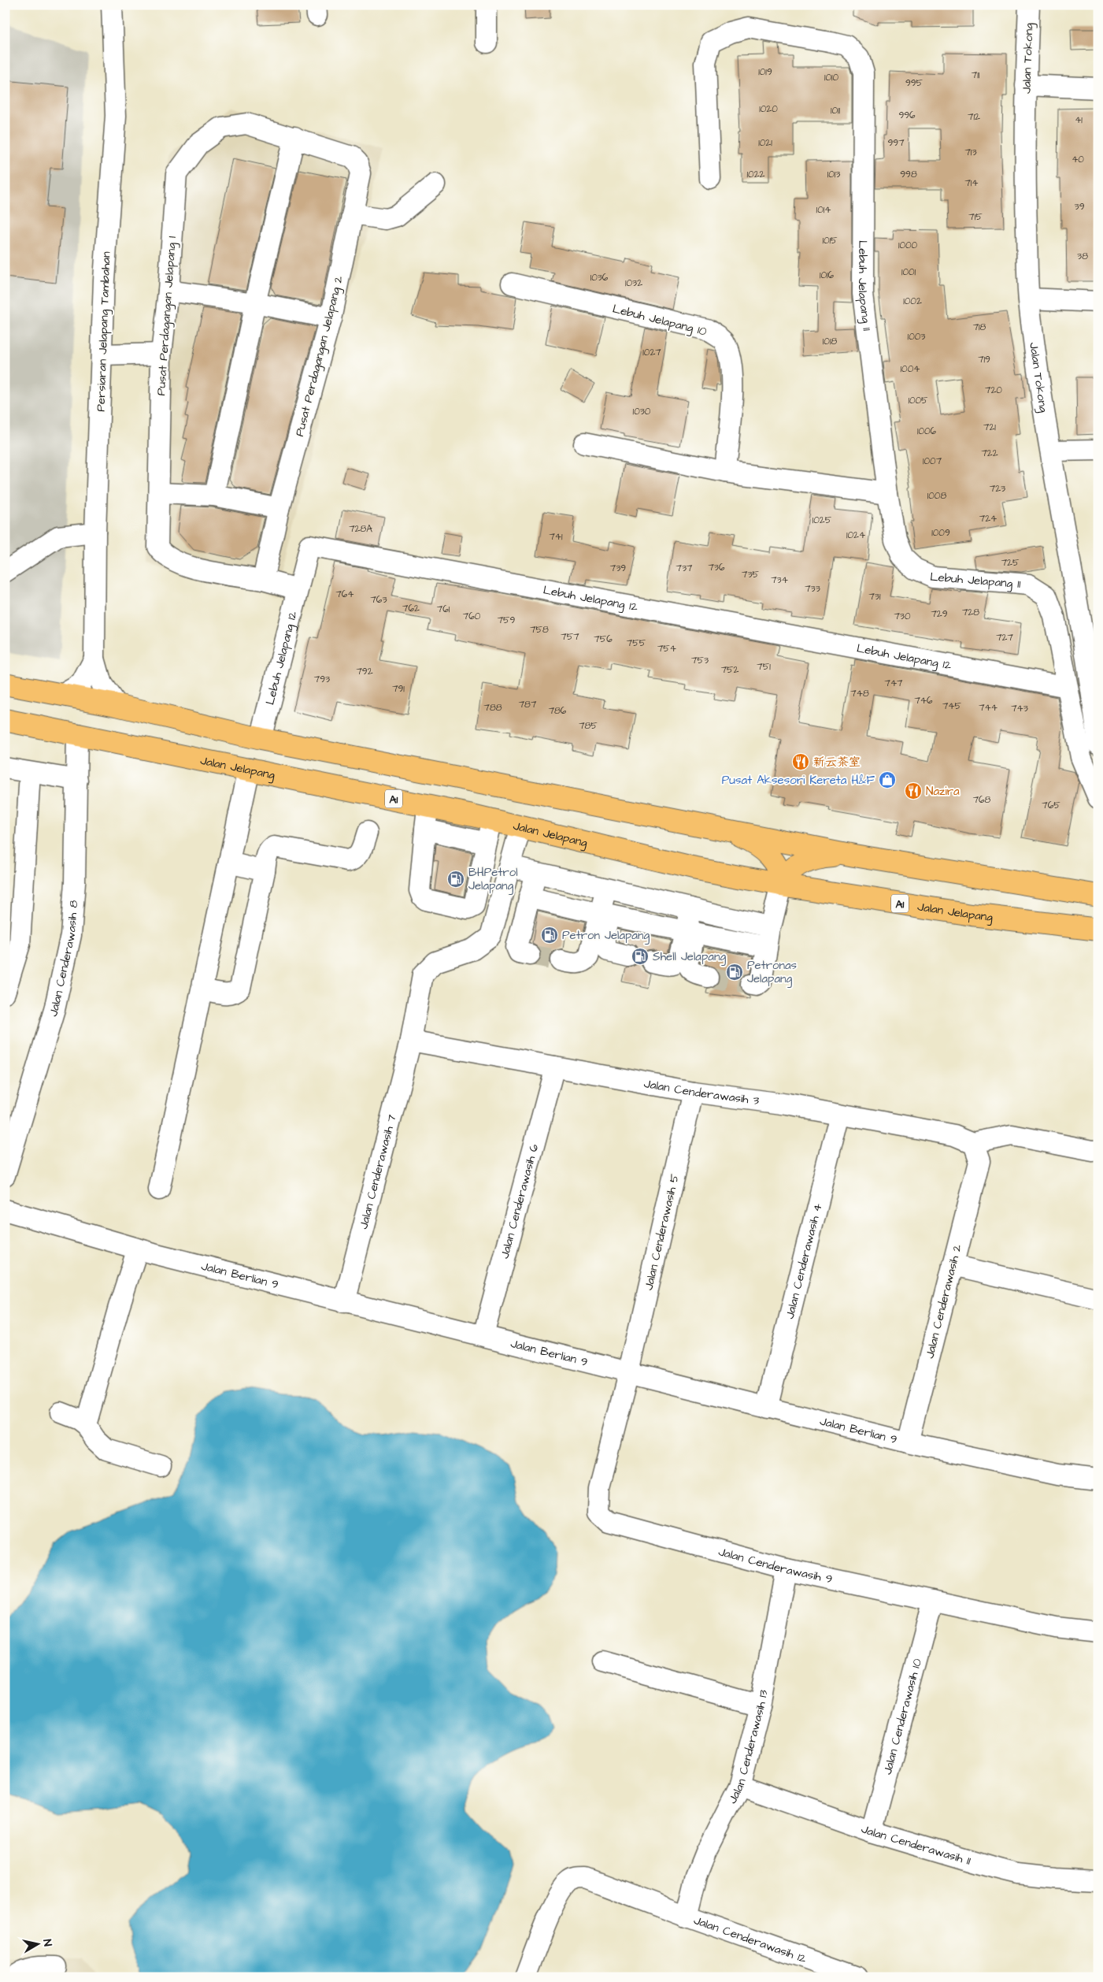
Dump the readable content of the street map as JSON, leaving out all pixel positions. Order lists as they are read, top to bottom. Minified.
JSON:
{"streets":{"main road":["Jalan Jelapang","A1"],"street":["Jalan Tokong","Lebuh Jelapang 11","Pusat Perdagangan Jelapang 1","Lebuh Jelapang 10","Persiaran Jelapang Tambahan","Pusat Perdagangan Jelapang 2","Lebuh Jelapang 12","Jalan Cenderawasih 8","Jalan Cenderawasih 3","Jalan Cenderawasih 7","Jalan Cenderawasih 6","Jalan Cenderawasih 5","Jalan Cenderawasih 4","Jalan Berlian 9","Jalan Cenderawasih 2","Jalan Cenderawasih 9","Jalan Cenderawasih 10","Jalan Cenderawasih 13","Jalan Cenderawasih 11","Jalan Cenderawasih 12"]},"crossings":[["Lebuh Jelapang 11","Lebuh Jelapang 12"],["Pusat Perdagangan Jelapang 1","Pusat Perdagangan Jelapang 2"],["Jalan Jelapang","Jalan Cenderawasih 8"],["Jalan Jelapang","Jalan Cenderawasih 7"],["Jalan Cenderawasih 3","Jalan Cenderawasih 7"],["Jalan Cenderawasih 3","Jalan Cenderawasih 6"],["Jalan Cenderawasih 3","Jalan Cenderawasih 5"],["Jalan Cenderawasih 3","Jalan Cenderawasih 4"],["Jalan Cenderawasih 3","Jalan Cenderawasih 2"],["Jalan Cenderawasih 7","Jalan Berlian 9"],["Jalan Cenderawasih 6","Jalan Berlian 9"],["Jalan Cenderawasih 5","Jalan Berlian 9"],["Jalan Cenderawasih 5","Jalan Cenderawasih 9"],["Jalan Cenderawasih 4","Jalan Berlian 9"],["Jalan Berlian 9","Jalan Cenderawasih 2"],["Jalan Berlian 9","Jalan Cenderawasih 9"],["Jalan Cenderawasih 9","Jalan Cenderawasih 10"],["Jalan Cenderawasih 9","Jalan Cenderawasih 13"],["Jalan Cenderawasih 10","Jalan Cenderawasih 11"],["Jalan Cenderawasih 13","Jalan Cenderawasih 11"],["Jalan Cenderawasih 13","Jalan Cenderawasih 12"]],"places":{"restaurant":["新云茶室","Nazira"],"shop":["Pusat Aksesori Kereta H&F"],"fuel station":["BHPetrol Jelapang","Petron Jelapang","Shell Jelapang","Petronas Jelapang"]},"house_numbers":["1019","711","1010","995","1020","1011","996","712","41","1021","997","713","40","1022","1013","998","714","39","1014","715","1015","1000","38","1001","1016","1036","1032","1002","718","1003","1018","1027","719","1004","720","1005","1030","721","1006","722","1007","723","1008","724","1025","728A","1009","1024","741","725","736","739","737","735","734","733","764","731","763","762","761","728","729","760","730","759","758","757","727","756","755","754","753","751","752","792","793","747","791","748","746","787","745","788","744","743","786","785","768","765"],"north":"right"}
